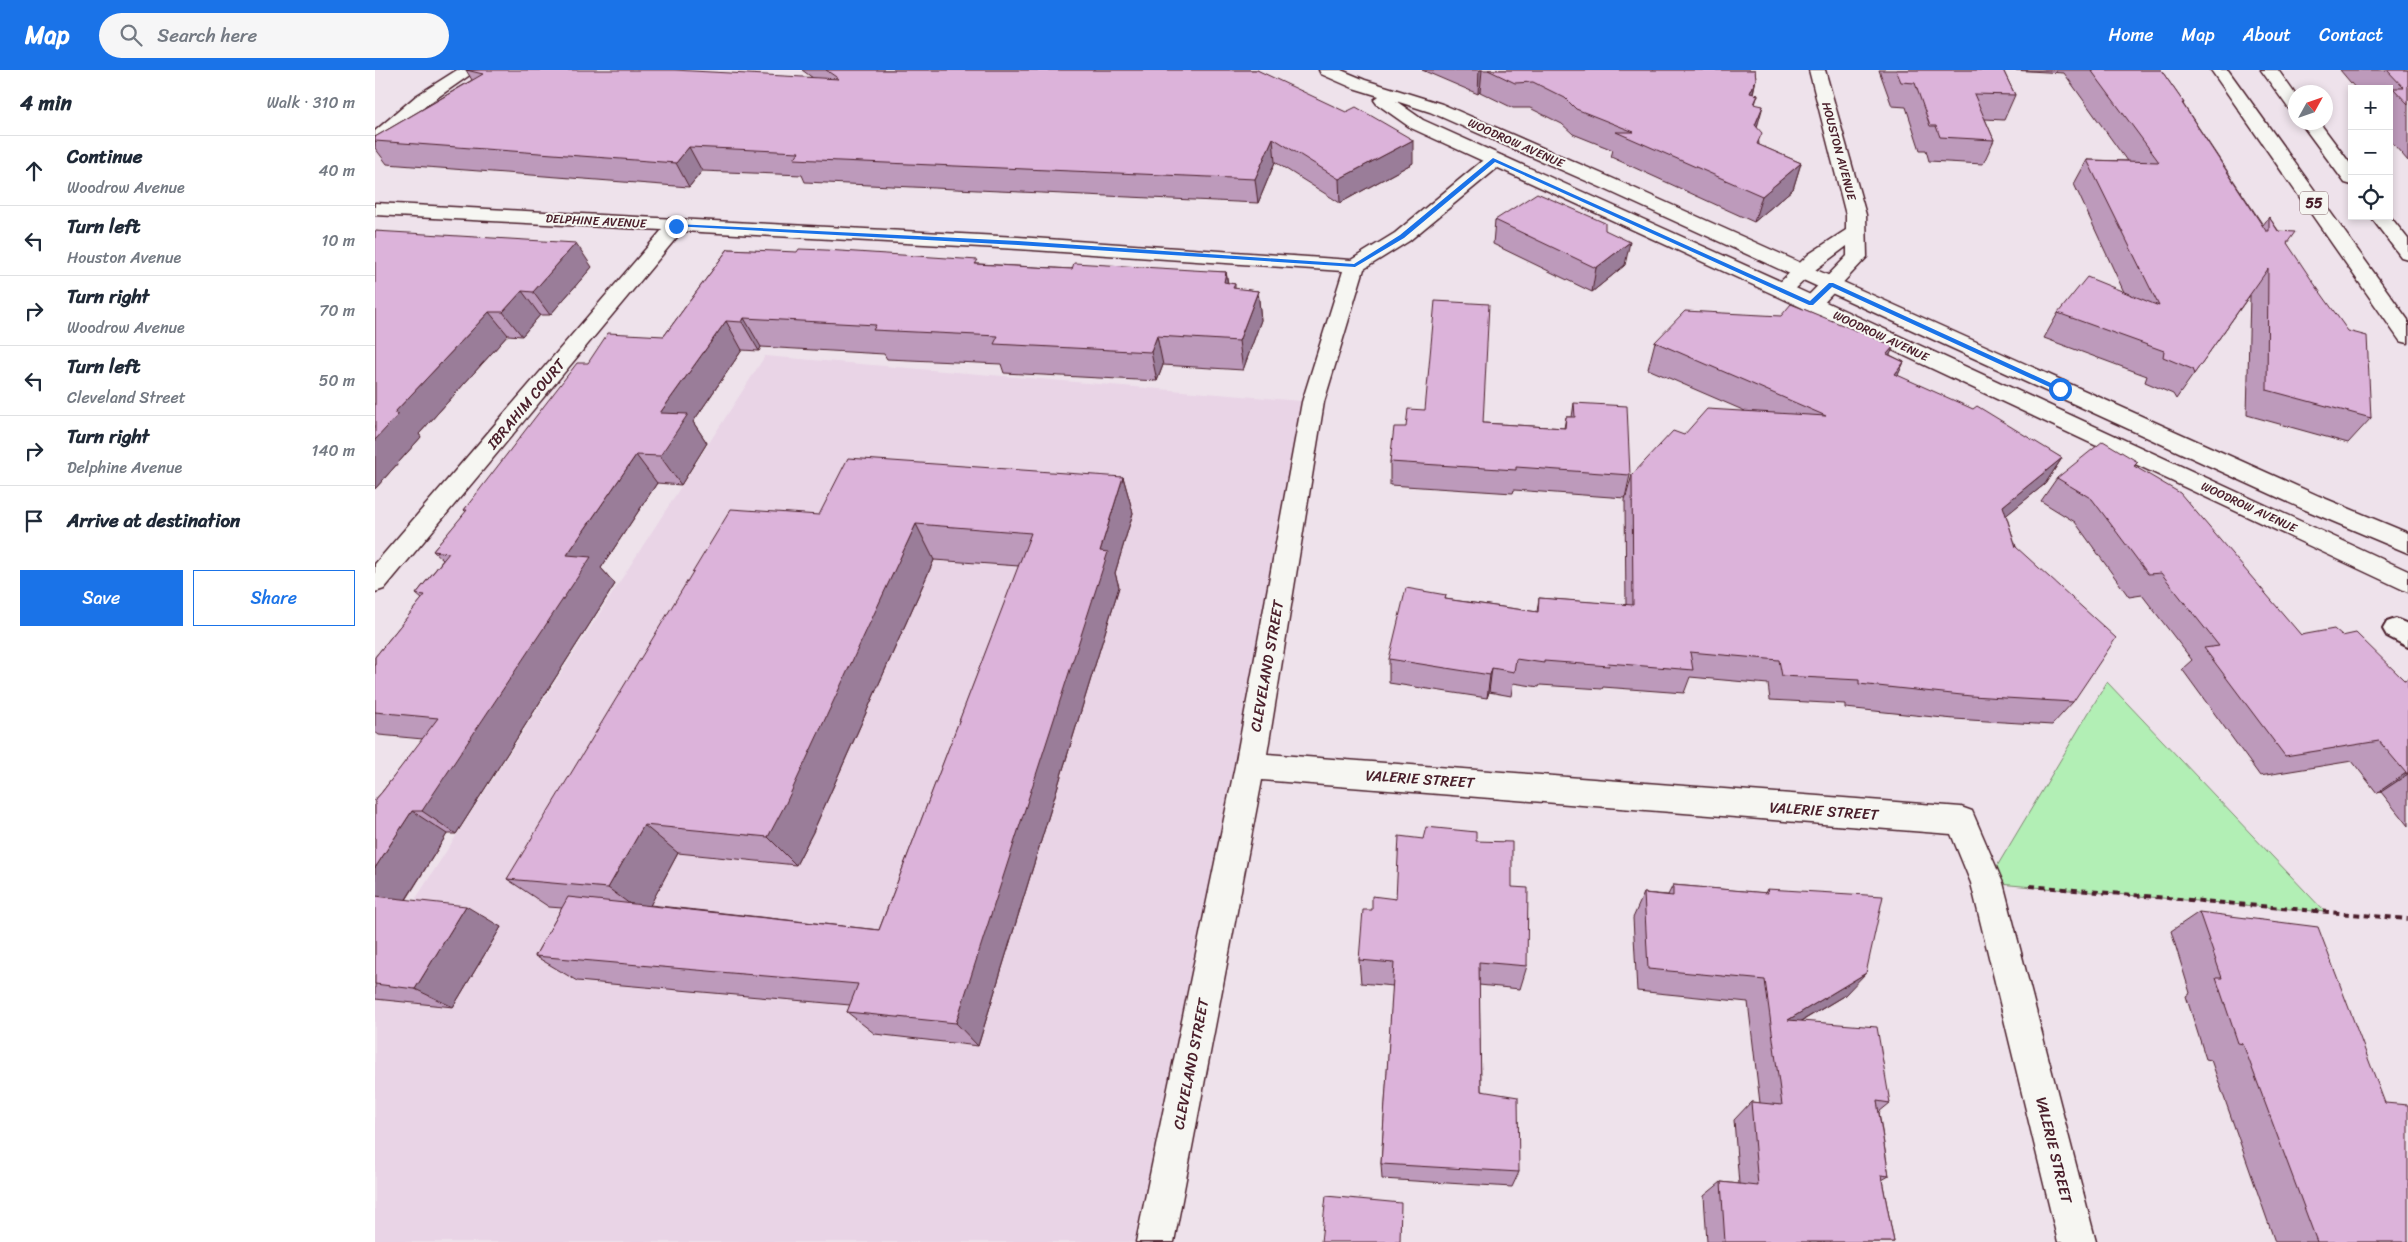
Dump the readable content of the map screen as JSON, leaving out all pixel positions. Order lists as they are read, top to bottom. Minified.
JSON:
{"streets":{"street":["WOODROW AVENUE","HOUSTON AVENUE","55","DELPHINE AVENUE","IBRAHIM COURT","CLEVELAND STREET","VALERIE STREET"]},"crossings":[["WOODROW AVENUE","HOUSTON AVENUE"],["DELPHINE AVENUE","IBRAHIM COURT"],["DELPHINE AVENUE","CLEVELAND STREET"],["CLEVELAND STREET","VALERIE STREET"]],"north":"top right","page":{"header":"Map","search":"Search here","nav":["Home","Map","About","Contact"],"heading":["4 min","Walk · 310 m"],"map_buttons":["+","−"],"list":[["Continue","Woodrow Avenue","40 m"],["Turn left","Houston Avenue","10 m"],["Turn right","Woodrow Avenue","70 m"],["Turn left","Cleveland Street","50 m"],["Turn right","Delphine Avenue","140 m"],"Arrive at destination"],"buttons":["Save","Share"]}}
